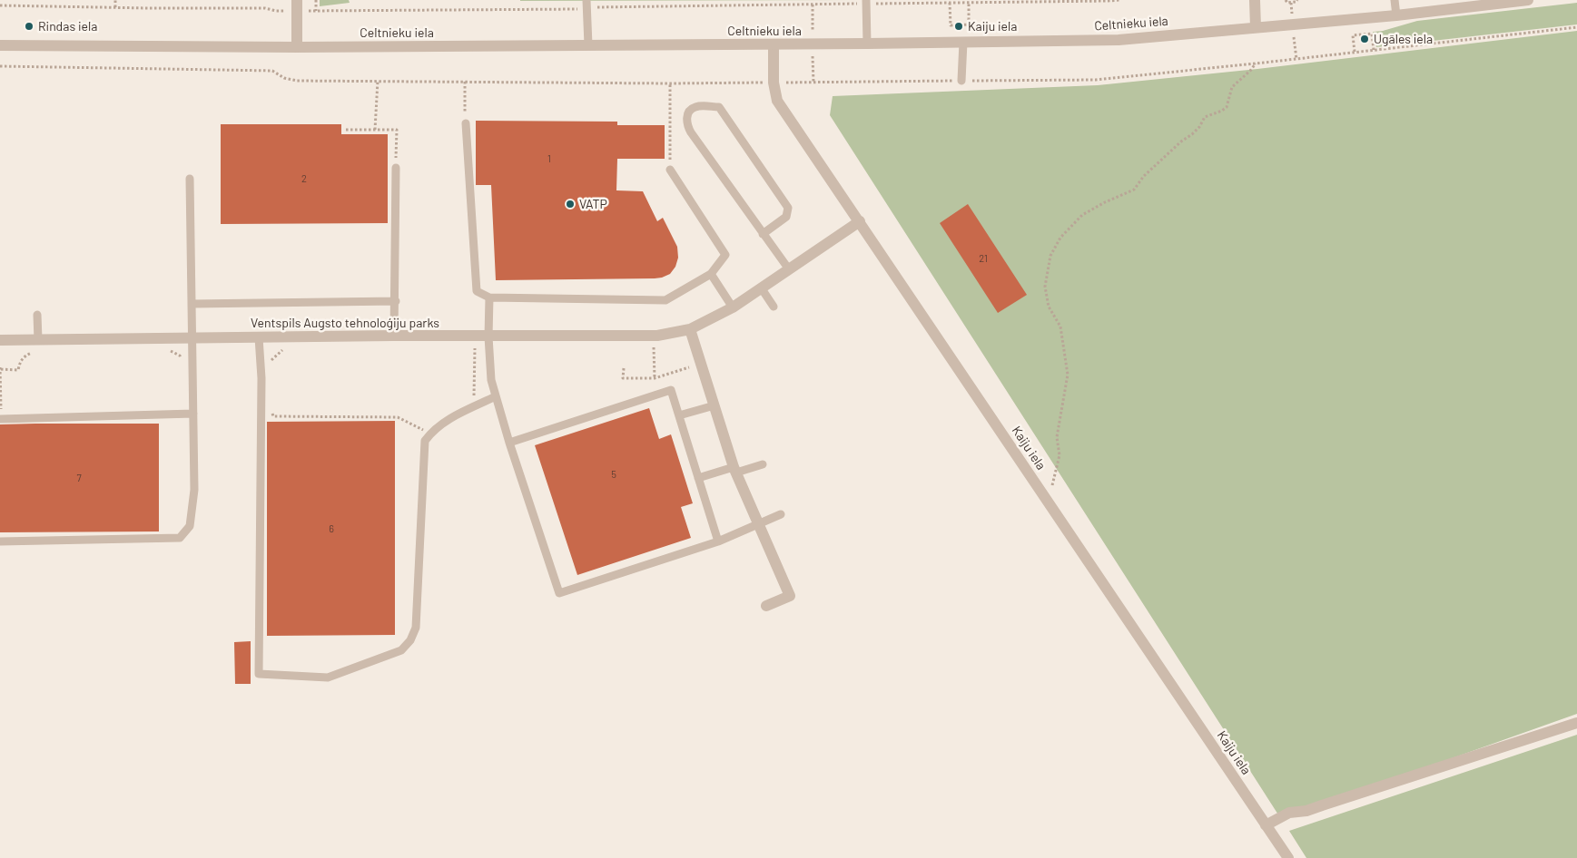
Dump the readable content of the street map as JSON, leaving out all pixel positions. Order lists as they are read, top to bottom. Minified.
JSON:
{"streets":{"street":["Celtnieku iela","Ventspils Augsto tehnoloģiju parks","Kaiju iela"]},"crossings":[["Celtnieku iela","Kaiju iela"],["Ventspils Augsto tehnoloģiju parks","Kaiju iela"]],"places":["Rindas iela","Kaiju iela","Ugāles iela","VATP"],"house_numbers":["1","2","21","5","7","6"]}
